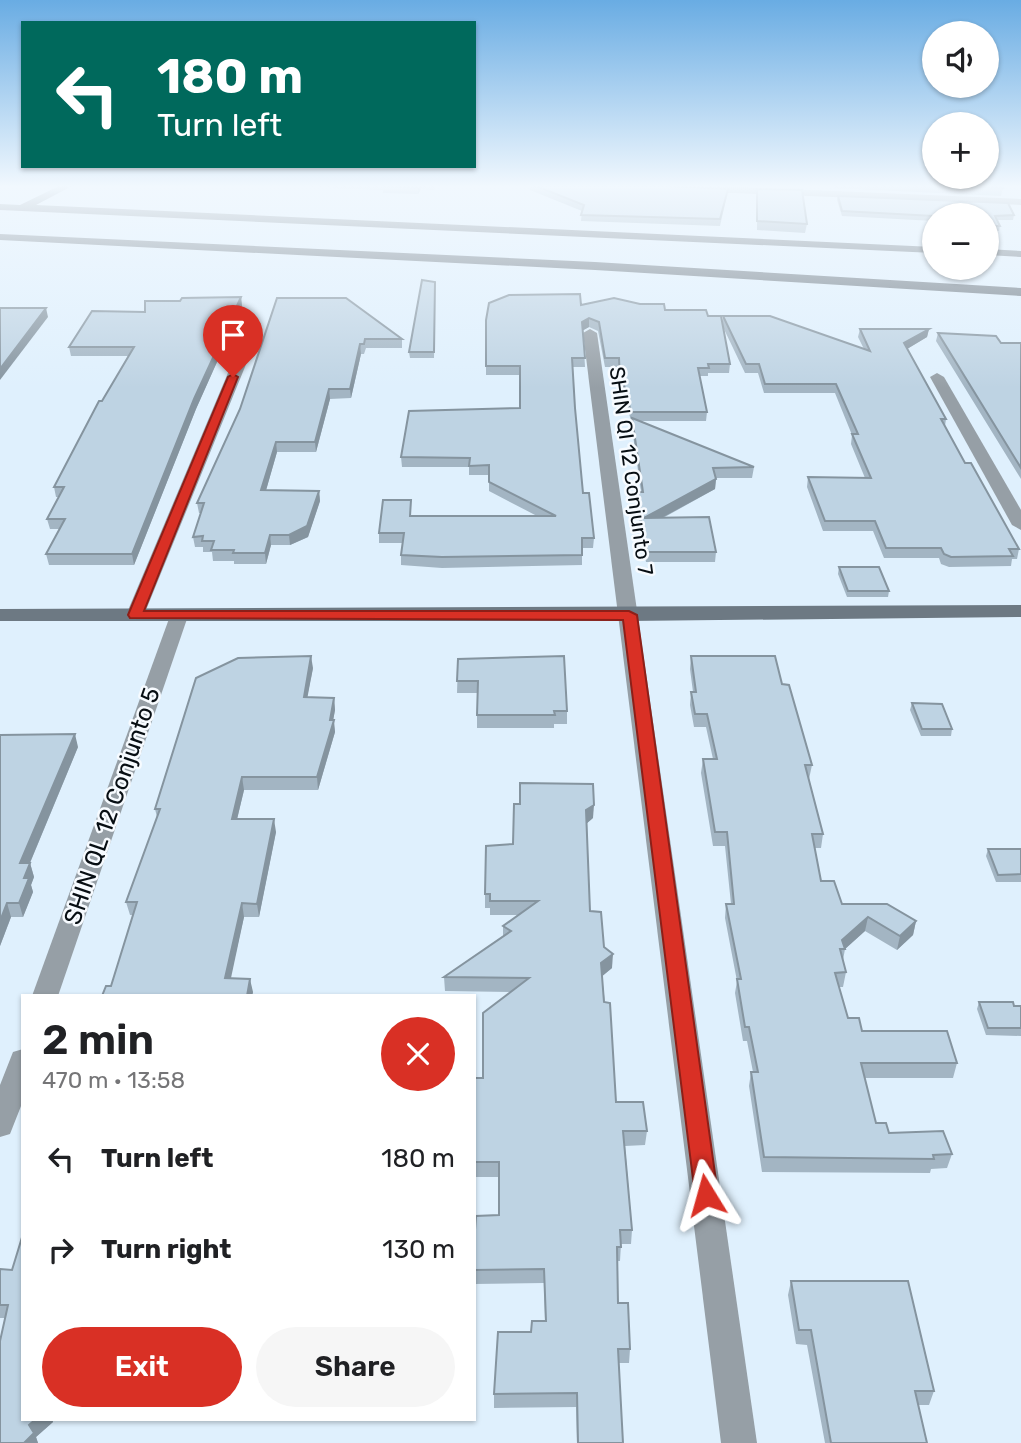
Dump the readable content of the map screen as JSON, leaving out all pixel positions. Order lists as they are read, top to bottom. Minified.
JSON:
{"streets":{"street":["SHIN QI 12 Conjunto 7","SHIN QL 12 Conjunto 5"]},"page":{"map_buttons":["+","−"],"turn":["180 m","Turn left"],"heading":["2 min","470 m · 13:58"],"list":[{"name":"Turn left","value":"180 m"},{"name":"Turn right","value":"130 m"}],"buttons":["Exit","Share"]}}
